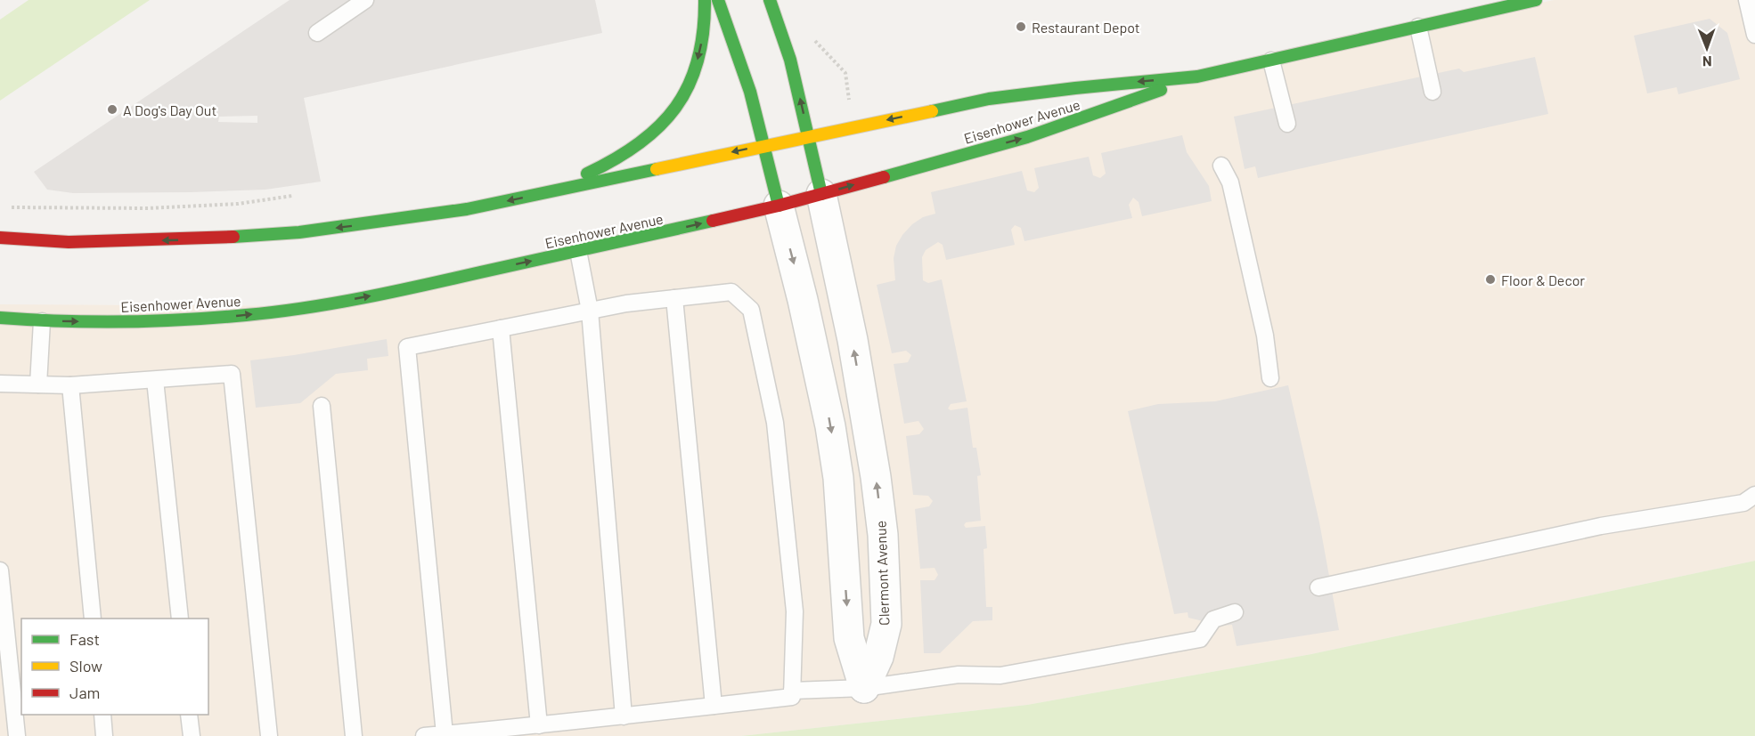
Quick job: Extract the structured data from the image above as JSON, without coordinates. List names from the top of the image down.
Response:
{
  "streets": {
    "main road": ["Eisenhower Avenue"],
    "street": ["Clermont Avenue"]
  },
  "crossings": [
    ["Eisenhower Avenue", "Clermont Avenue"]
  ],
  "places": ["Restaurant Depot", "A Dog's Day Out", "Floor & Decor"],
  "legend": ["Fast", "Slow", "Jam"],
  "north": "bottom"
}
